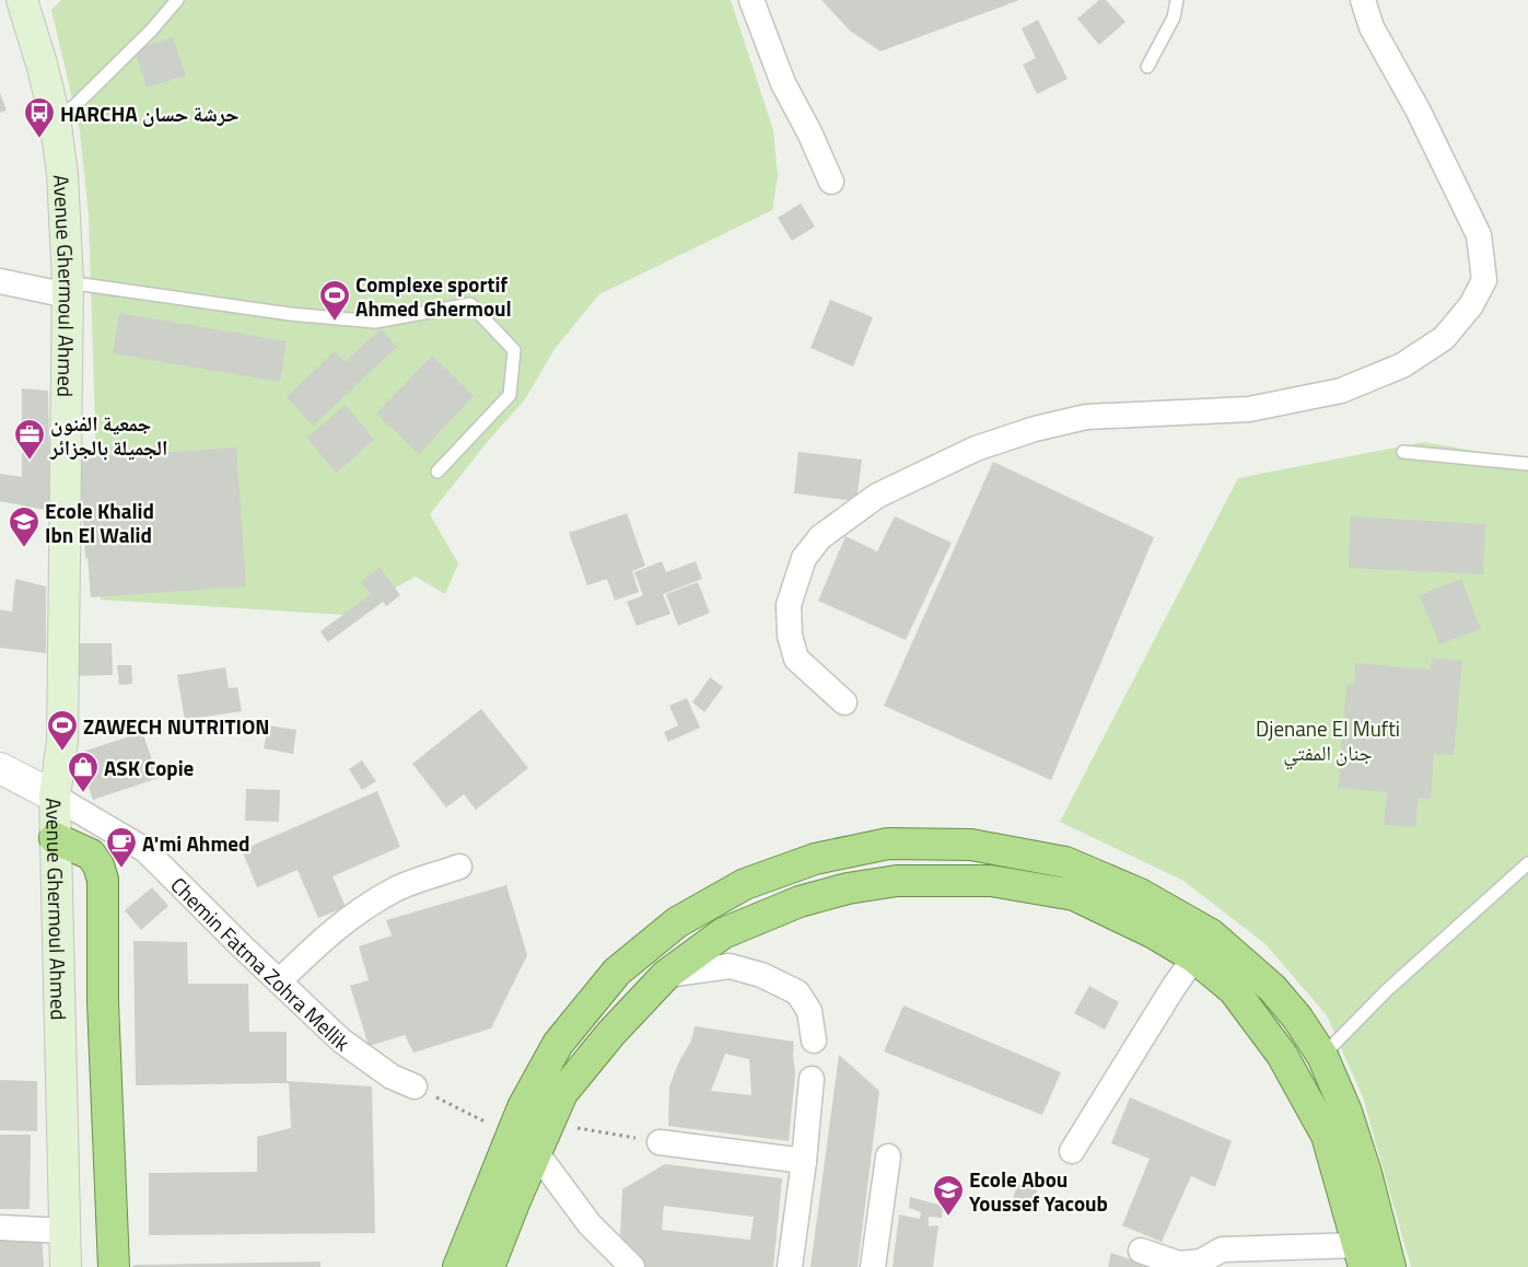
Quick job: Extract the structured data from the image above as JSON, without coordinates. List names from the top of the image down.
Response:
{
  "streets": {
    "main road": ["Avenue Ghermoul Ahmed"],
    "street": ["Chemin Fatma Zohra Mellik"]
  },
  "crossings": [
    ["Avenue Ghermoul Ahmed", "Chemin Fatma Zohra Mellik"]
  ],
  "parks": ["Djenane El Mufti جنان المفتي"],
  "places": {
    "bus stop": ["HARCHA حرشة حسان"],
    "sports": ["Complexe sportif Ahmed Ghermoul", "ZAWECH NUTRITION"],
    "office": ["جمعية الفنون الجميلة بالجزائر"],
    "school or university": ["Ecole Khalid Ibn El Walid", "Ecole Abou Youssef Yacoub"],
    "shop": ["ASK Copie"],
    "cafe": ["A'mi Ahmed"]
  }
}
